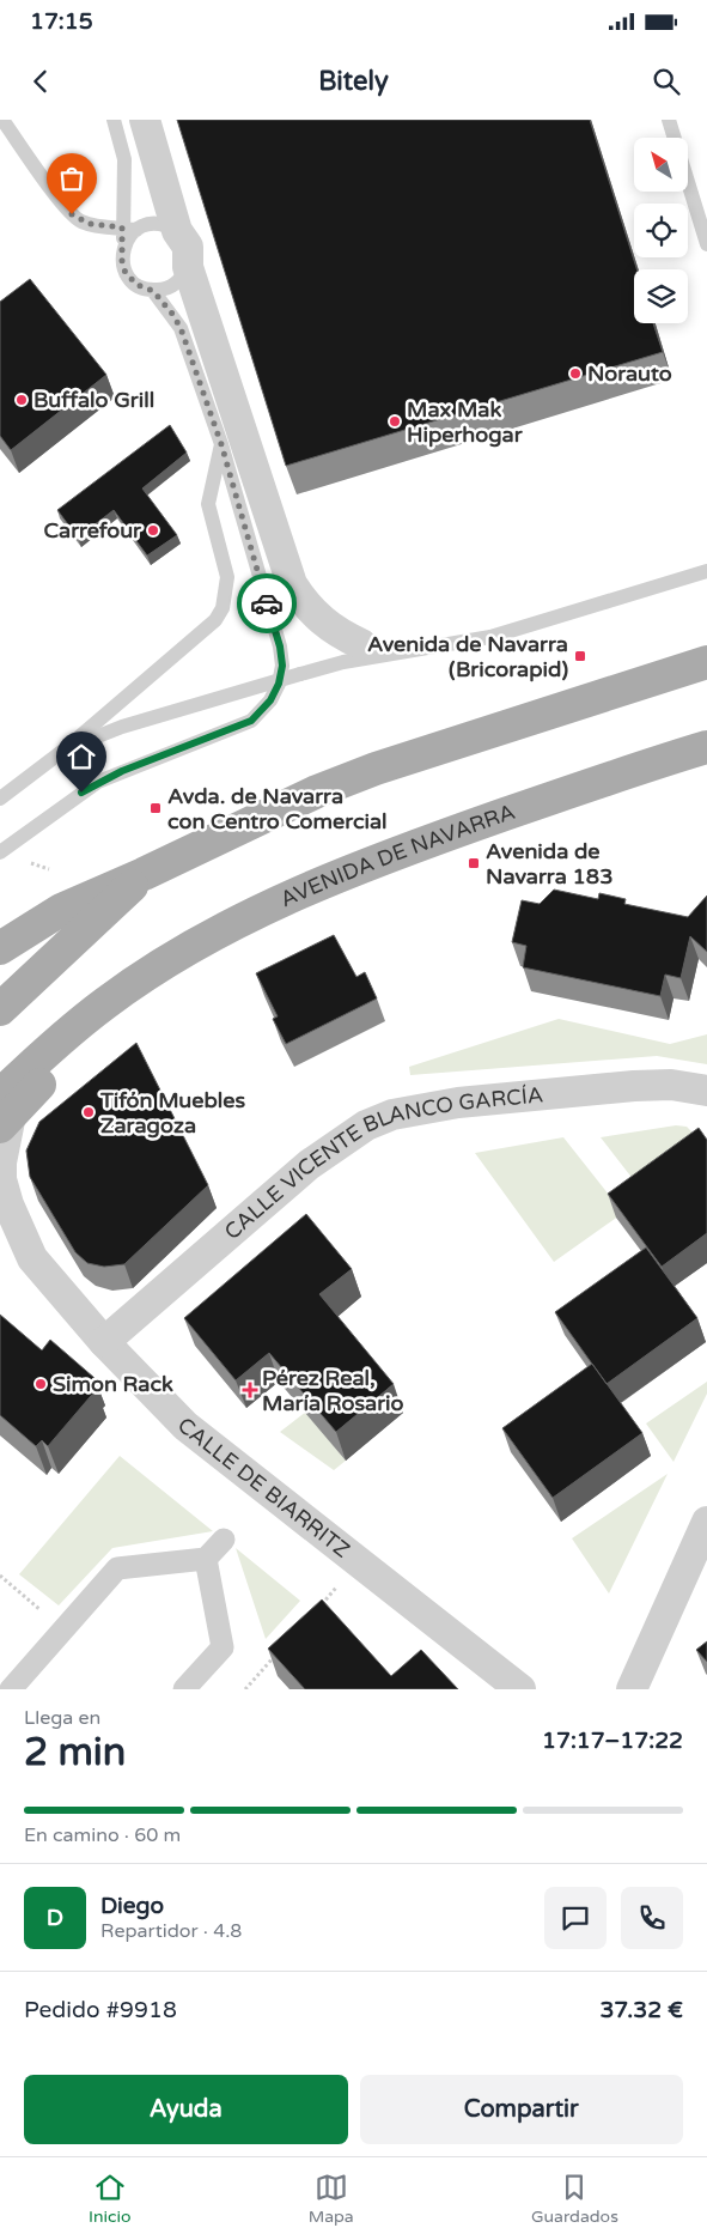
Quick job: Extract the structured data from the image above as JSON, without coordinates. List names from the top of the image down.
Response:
{
  "streets": {
    "main road": ["AVENIDA DE NAVARRA"],
    "street": ["CALLE VICENTE BLANCO GARCÍA", "CALLE DE BIARRITZ"]
  },
  "crossings": [
    ["AVENIDA DE NAVARRA", "CALLE DE BIARRITZ"],
    ["CALLE VICENTE BLANCO GARCÍA", "CALLE DE BIARRITZ"]
  ],
  "places": {
    "other": [
      "Norauto",
      "Buffalo Grill",
      "Max Mak Hiperhogar",
      "Carrefour",
      "Tifón Muebles Zaragoza",
      "Simon Rack"
    ],
    "transit": ["Avenida de Navarra (Bricorapid)", "Avda. de Navarra con Centro Comercial", "Avenida de Navarra 183"],
    "health": ["Pérez Real, María Rosario"]
  },
  "north": "top left",
  "page": {
    "status": "17:15",
    "header": "Bitely",
    "heading": ["2 min", "Llega en", "17:17–17:22"],
    "panel": [
      "Diego",
      "Repartidor · 4.8",
      "Pedido #9918",
      "37.32 €"
    ],
    "bar": "En camino · 60 m",
    "round": "D",
    "buttons": ["Ayuda", "Compartir"],
    "tabs": ["Inicio", "Mapa", "Guardados"]
  }
}
